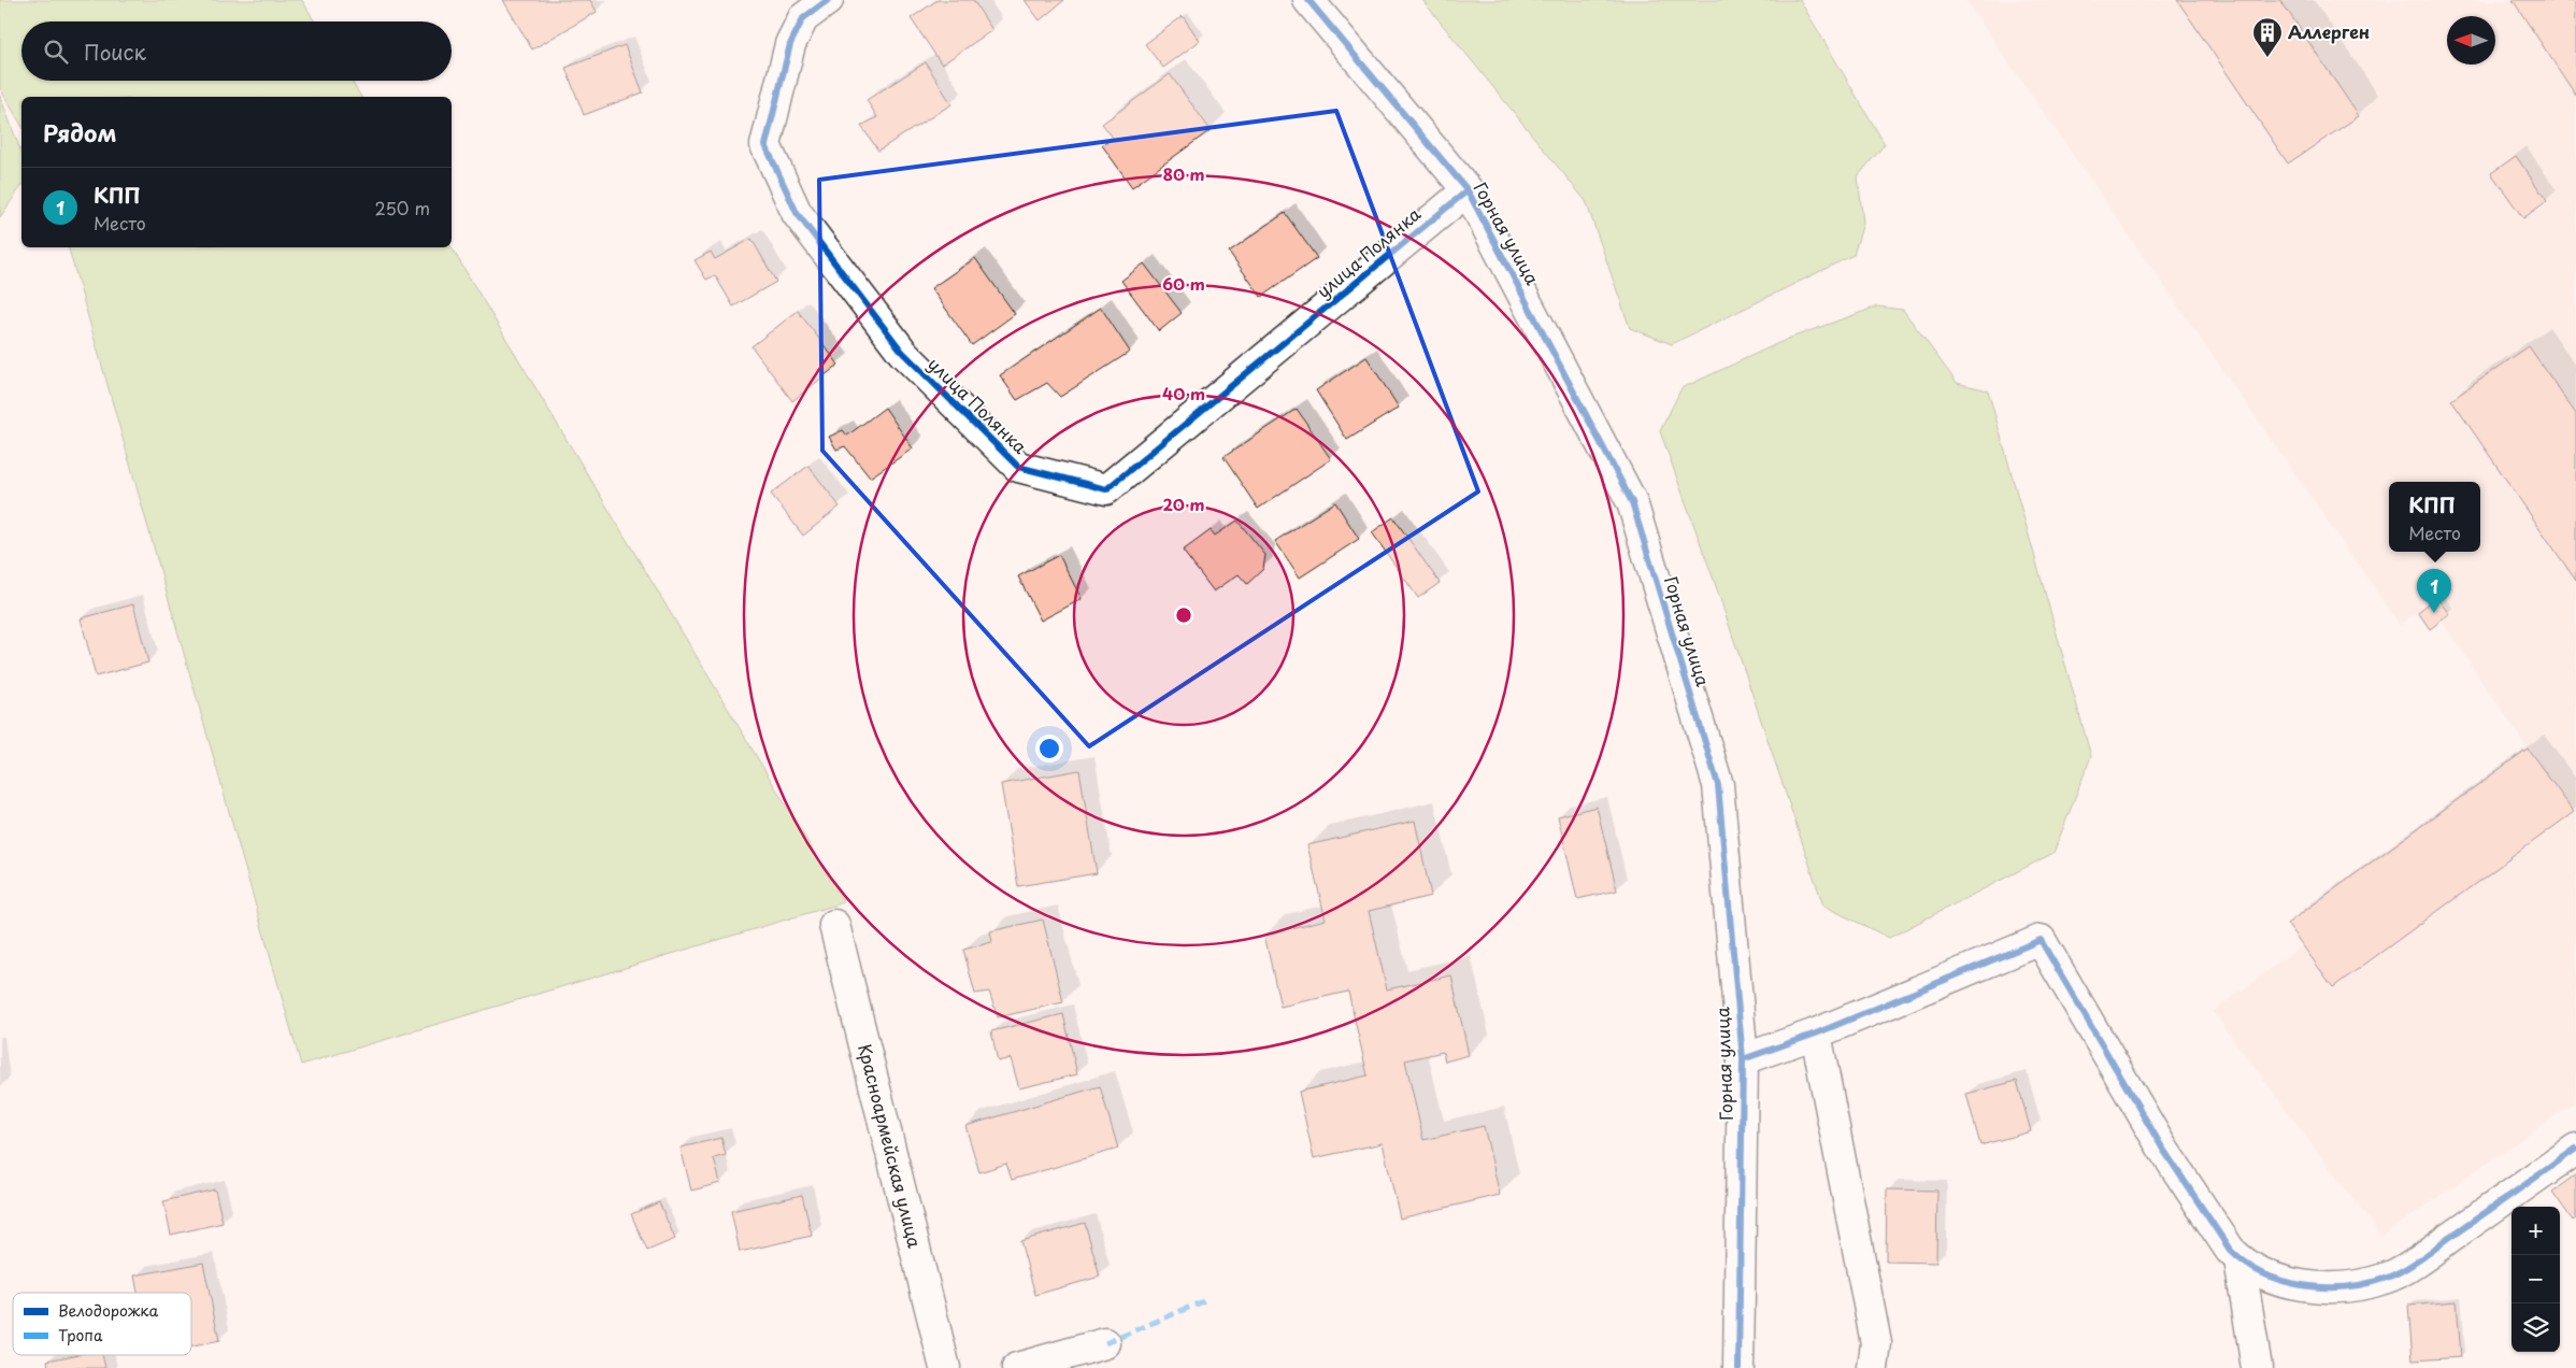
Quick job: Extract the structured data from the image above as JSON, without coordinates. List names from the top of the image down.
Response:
{
  "streets": {
    "street": ["Горная улица", "улица Полянка", "Красноармейская улица"]
  },
  "crossings": [
    ["Горная улица", "улица Полянка"]
  ],
  "places": {
    "building": ["Аллерген"]
  },
  "legend": ["Велодорожка", "Тропа"],
  "north": "left",
  "page": {
    "search": "Поиск",
    "heading": "Рядом",
    "list": [
      {
        "mark": "1",
        "name": "КПП",
        "note": "Место",
        "value": "250 m"
      }
    ],
    "popup": ["КПП", "Место"],
    "pins": "1",
    "map_buttons": ["+", "−"]
  },
  "rings": [
    "80 m",
    "60 m",
    "40 m",
    "20 m"
  ]
}
